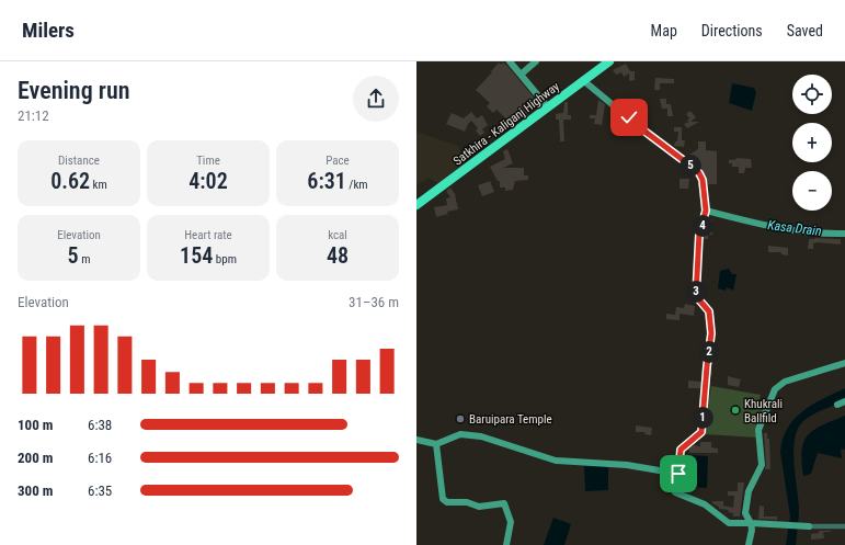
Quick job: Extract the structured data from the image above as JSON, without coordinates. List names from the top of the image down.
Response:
{
  "streets": {
    "highway": ["Satkhira - Kaliganj Highway"]
  },
  "water": ["Kasa Drain"],
  "places": ["Khukrali Ballfild", "Baruipara Temple"],
  "page": {
    "header": "Milers",
    "nav": ["Map", "Directions", "Saved"],
    "heading": ["Evening run", "21:12"],
    "map_buttons": ["+", "−"],
    "stats": [
      ["Distance", "0.62 km"],
      ["Time", "4:02"],
      ["Pace", "6:31 /km"],
      ["Elevation", "5 m"],
      ["Heart rate", "154 bpm"],
      ["kcal", "48"]
    ],
    "pins": [
      "5",
      "4",
      "3",
      "2",
      "1"
    ],
    "chart": ["Elevation", "31–36 m"],
    "list": [
      {
        "name": "100 m",
        "note": "6:38"
      },
      {
        "name": "200 m",
        "note": "6:16"
      },
      {
        "name": "300 m",
        "note": "6:35"
      }
    ]
  }
}
